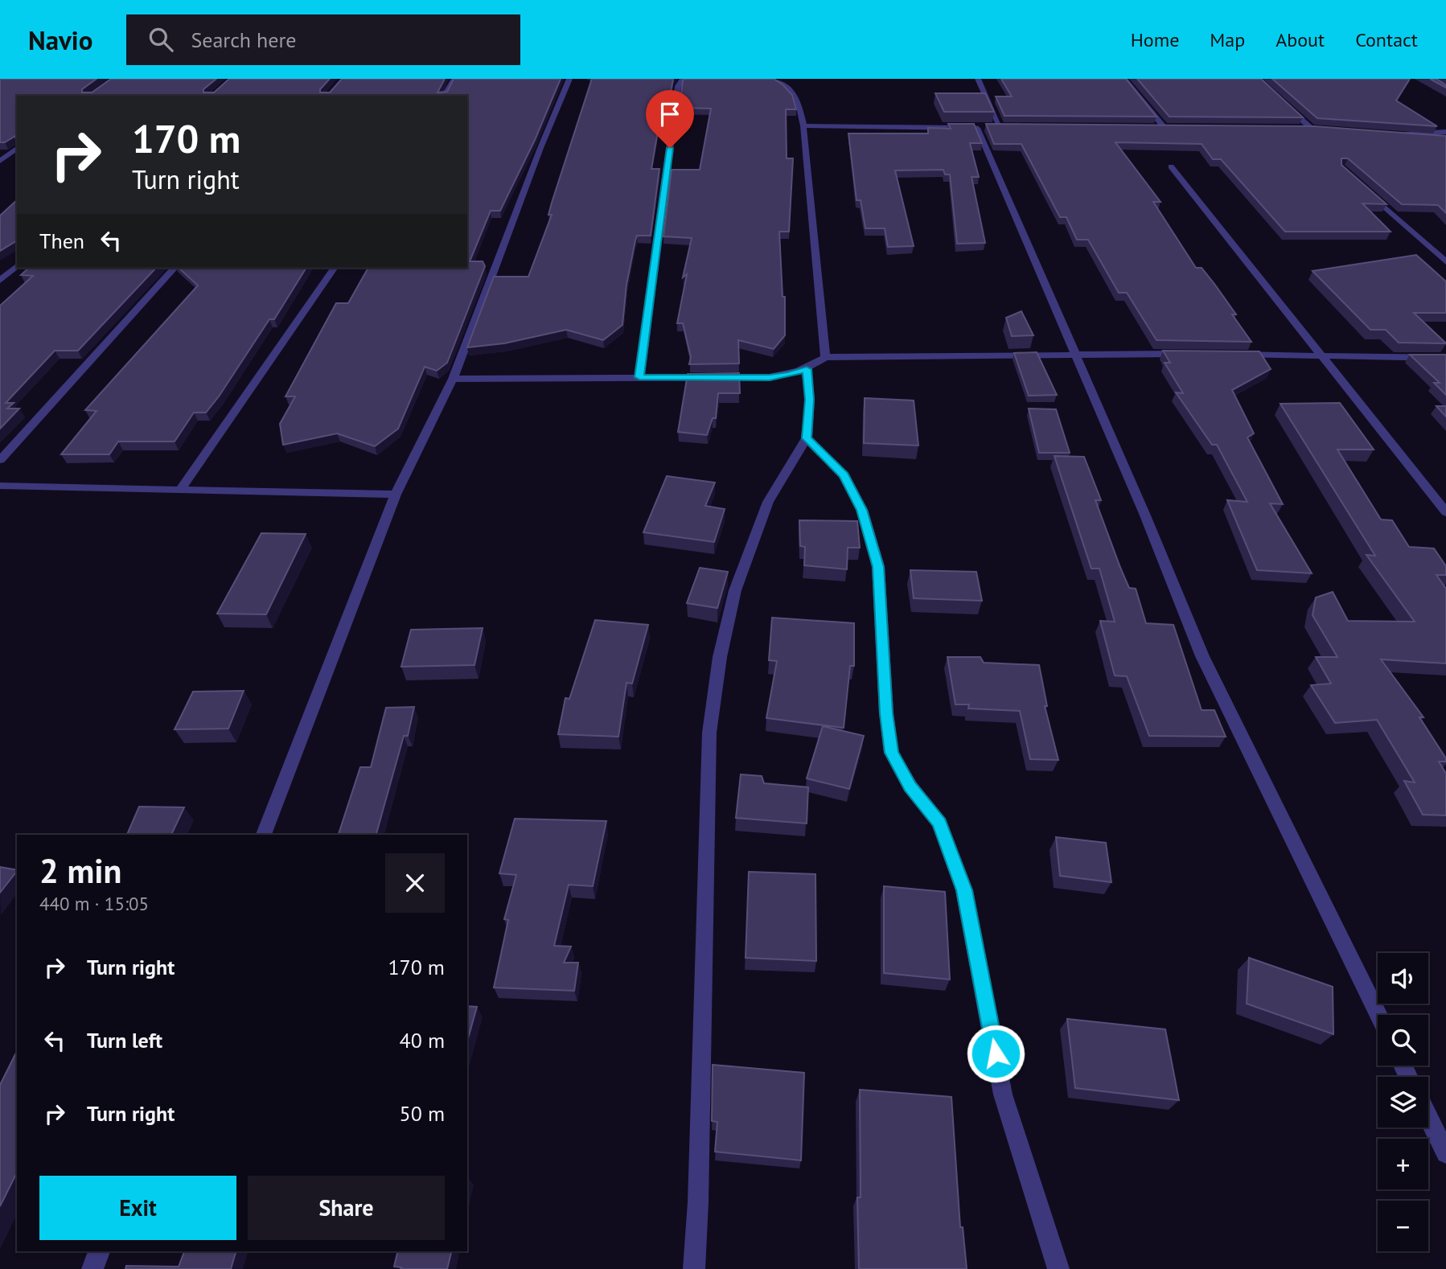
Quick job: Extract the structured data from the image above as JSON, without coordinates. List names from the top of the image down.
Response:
{
  "page": {
    "header": "Navio",
    "search": "Search here",
    "nav": [
      "Home",
      "Map",
      "About",
      "Contact"
    ],
    "turn": ["170 m", "Turn right"],
    "then": "Then",
    "heading": ["2 min", "440 m · 15:05"],
    "list": [
      {
        "name": "Turn right",
        "value": "170 m"
      },
      {
        "name": "Turn left",
        "value": "40 m"
      },
      {
        "name": "Turn right",
        "value": "50 m"
      }
    ],
    "map_buttons": ["+", "−"],
    "buttons": ["Exit", "Share"]
  }
}
